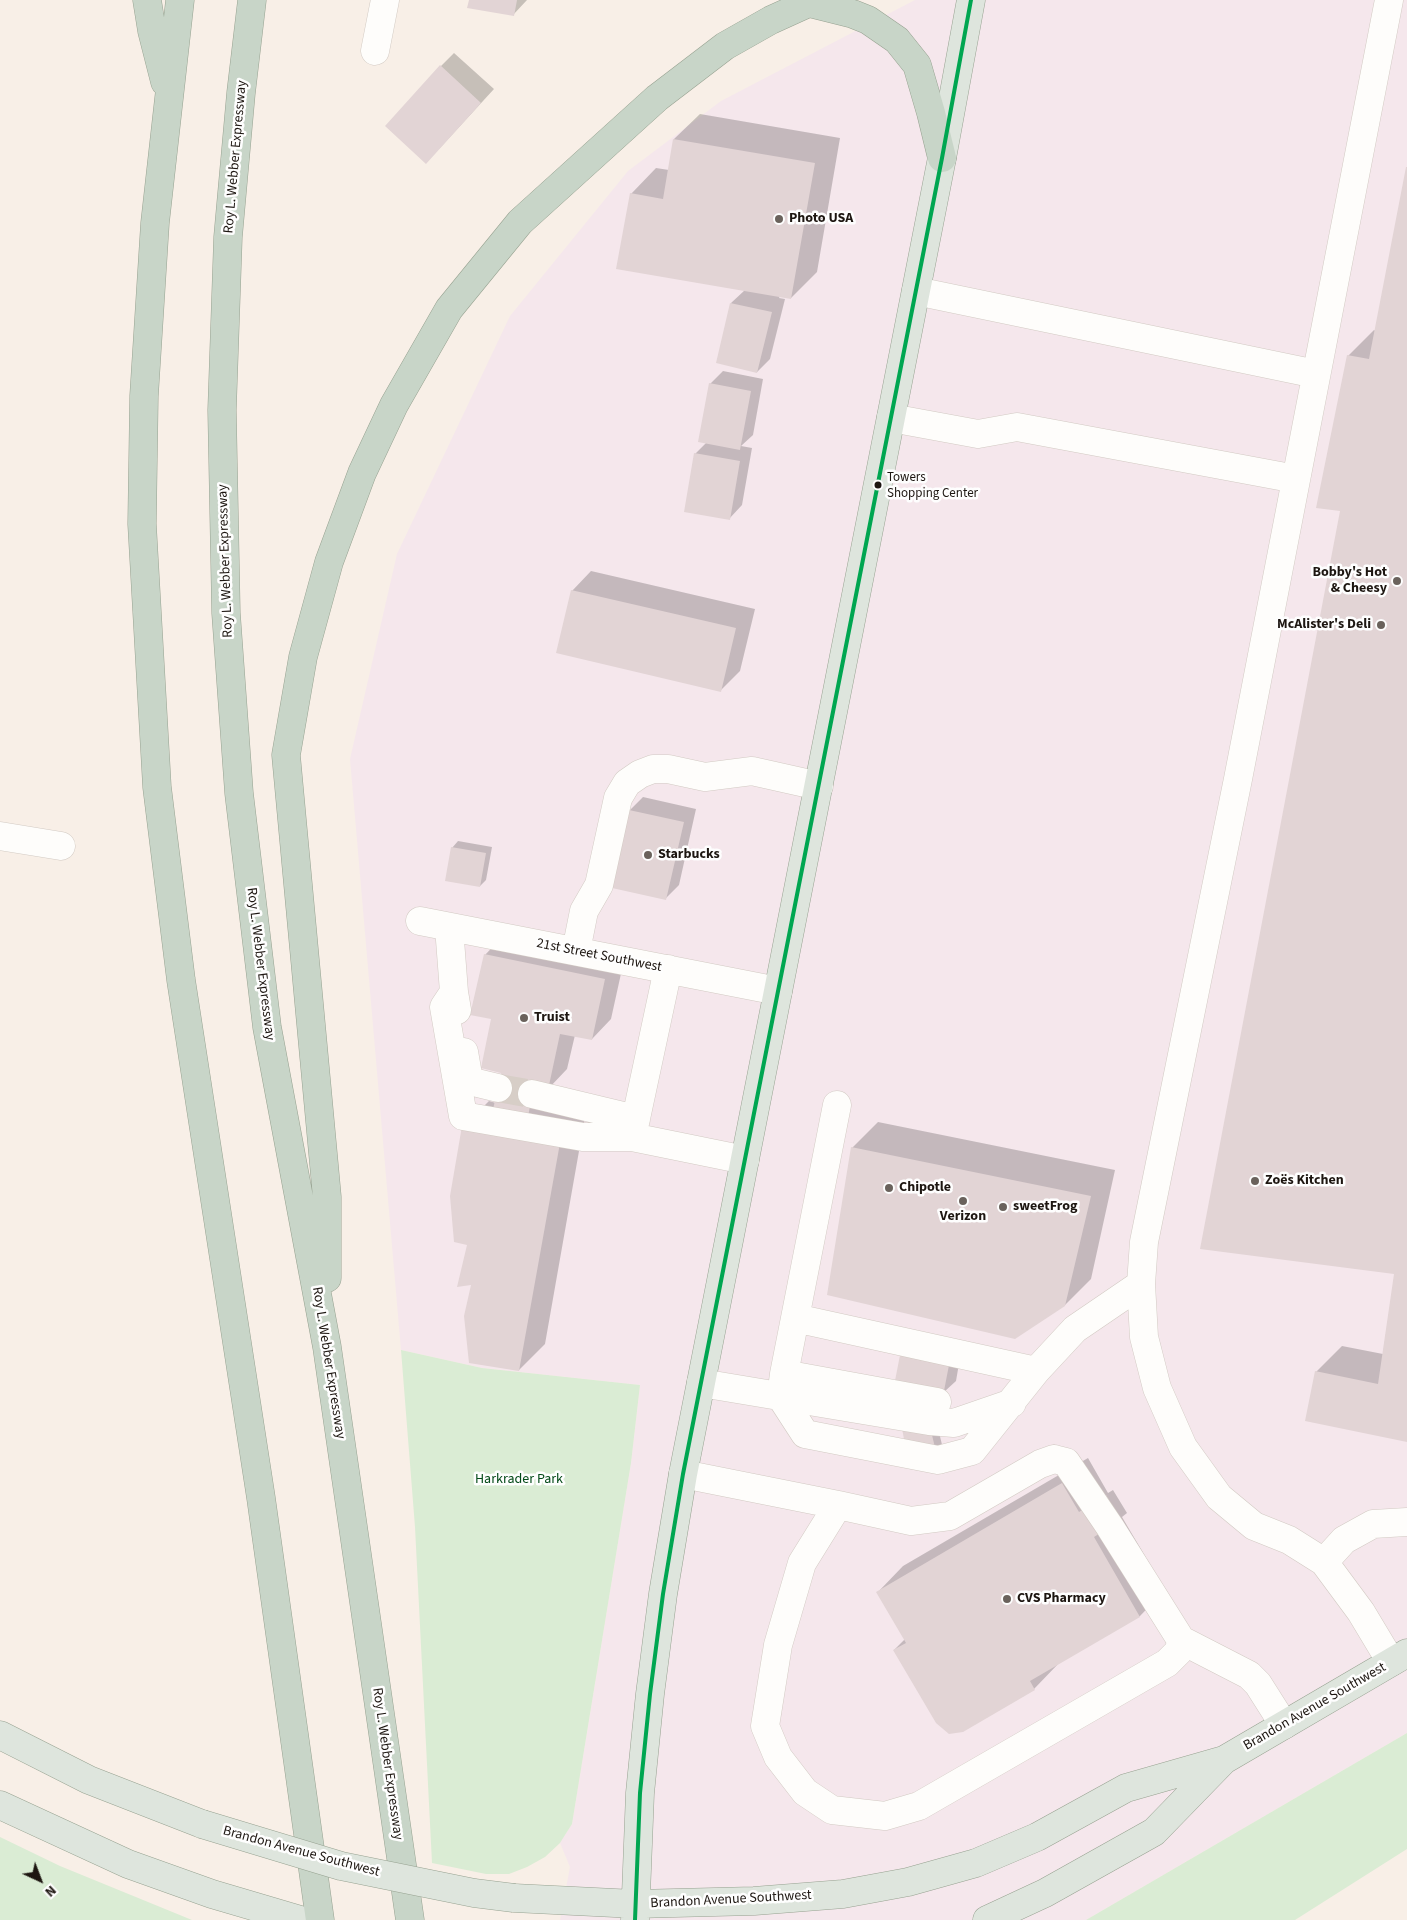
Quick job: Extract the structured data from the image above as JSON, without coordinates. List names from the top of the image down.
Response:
{
  "streets": {
    "highway": ["Roy L. Webber Expressway"],
    "main road": ["Brandon Avenue Southwest"],
    "street": ["21st Street Southwest"]
  },
  "parks": ["Harkrader Park"],
  "places": [
    "Photo USA",
    "Towers Shopping Center",
    "Bobby's Hot & Cheesy",
    "McAlister's Deli",
    "Starbucks",
    "Truist",
    "Zoës Kitchen",
    "Chipotle",
    "Verizon",
    "sweetFrog",
    "CVS Pharmacy"
  ],
  "north": "bottom right"
}
